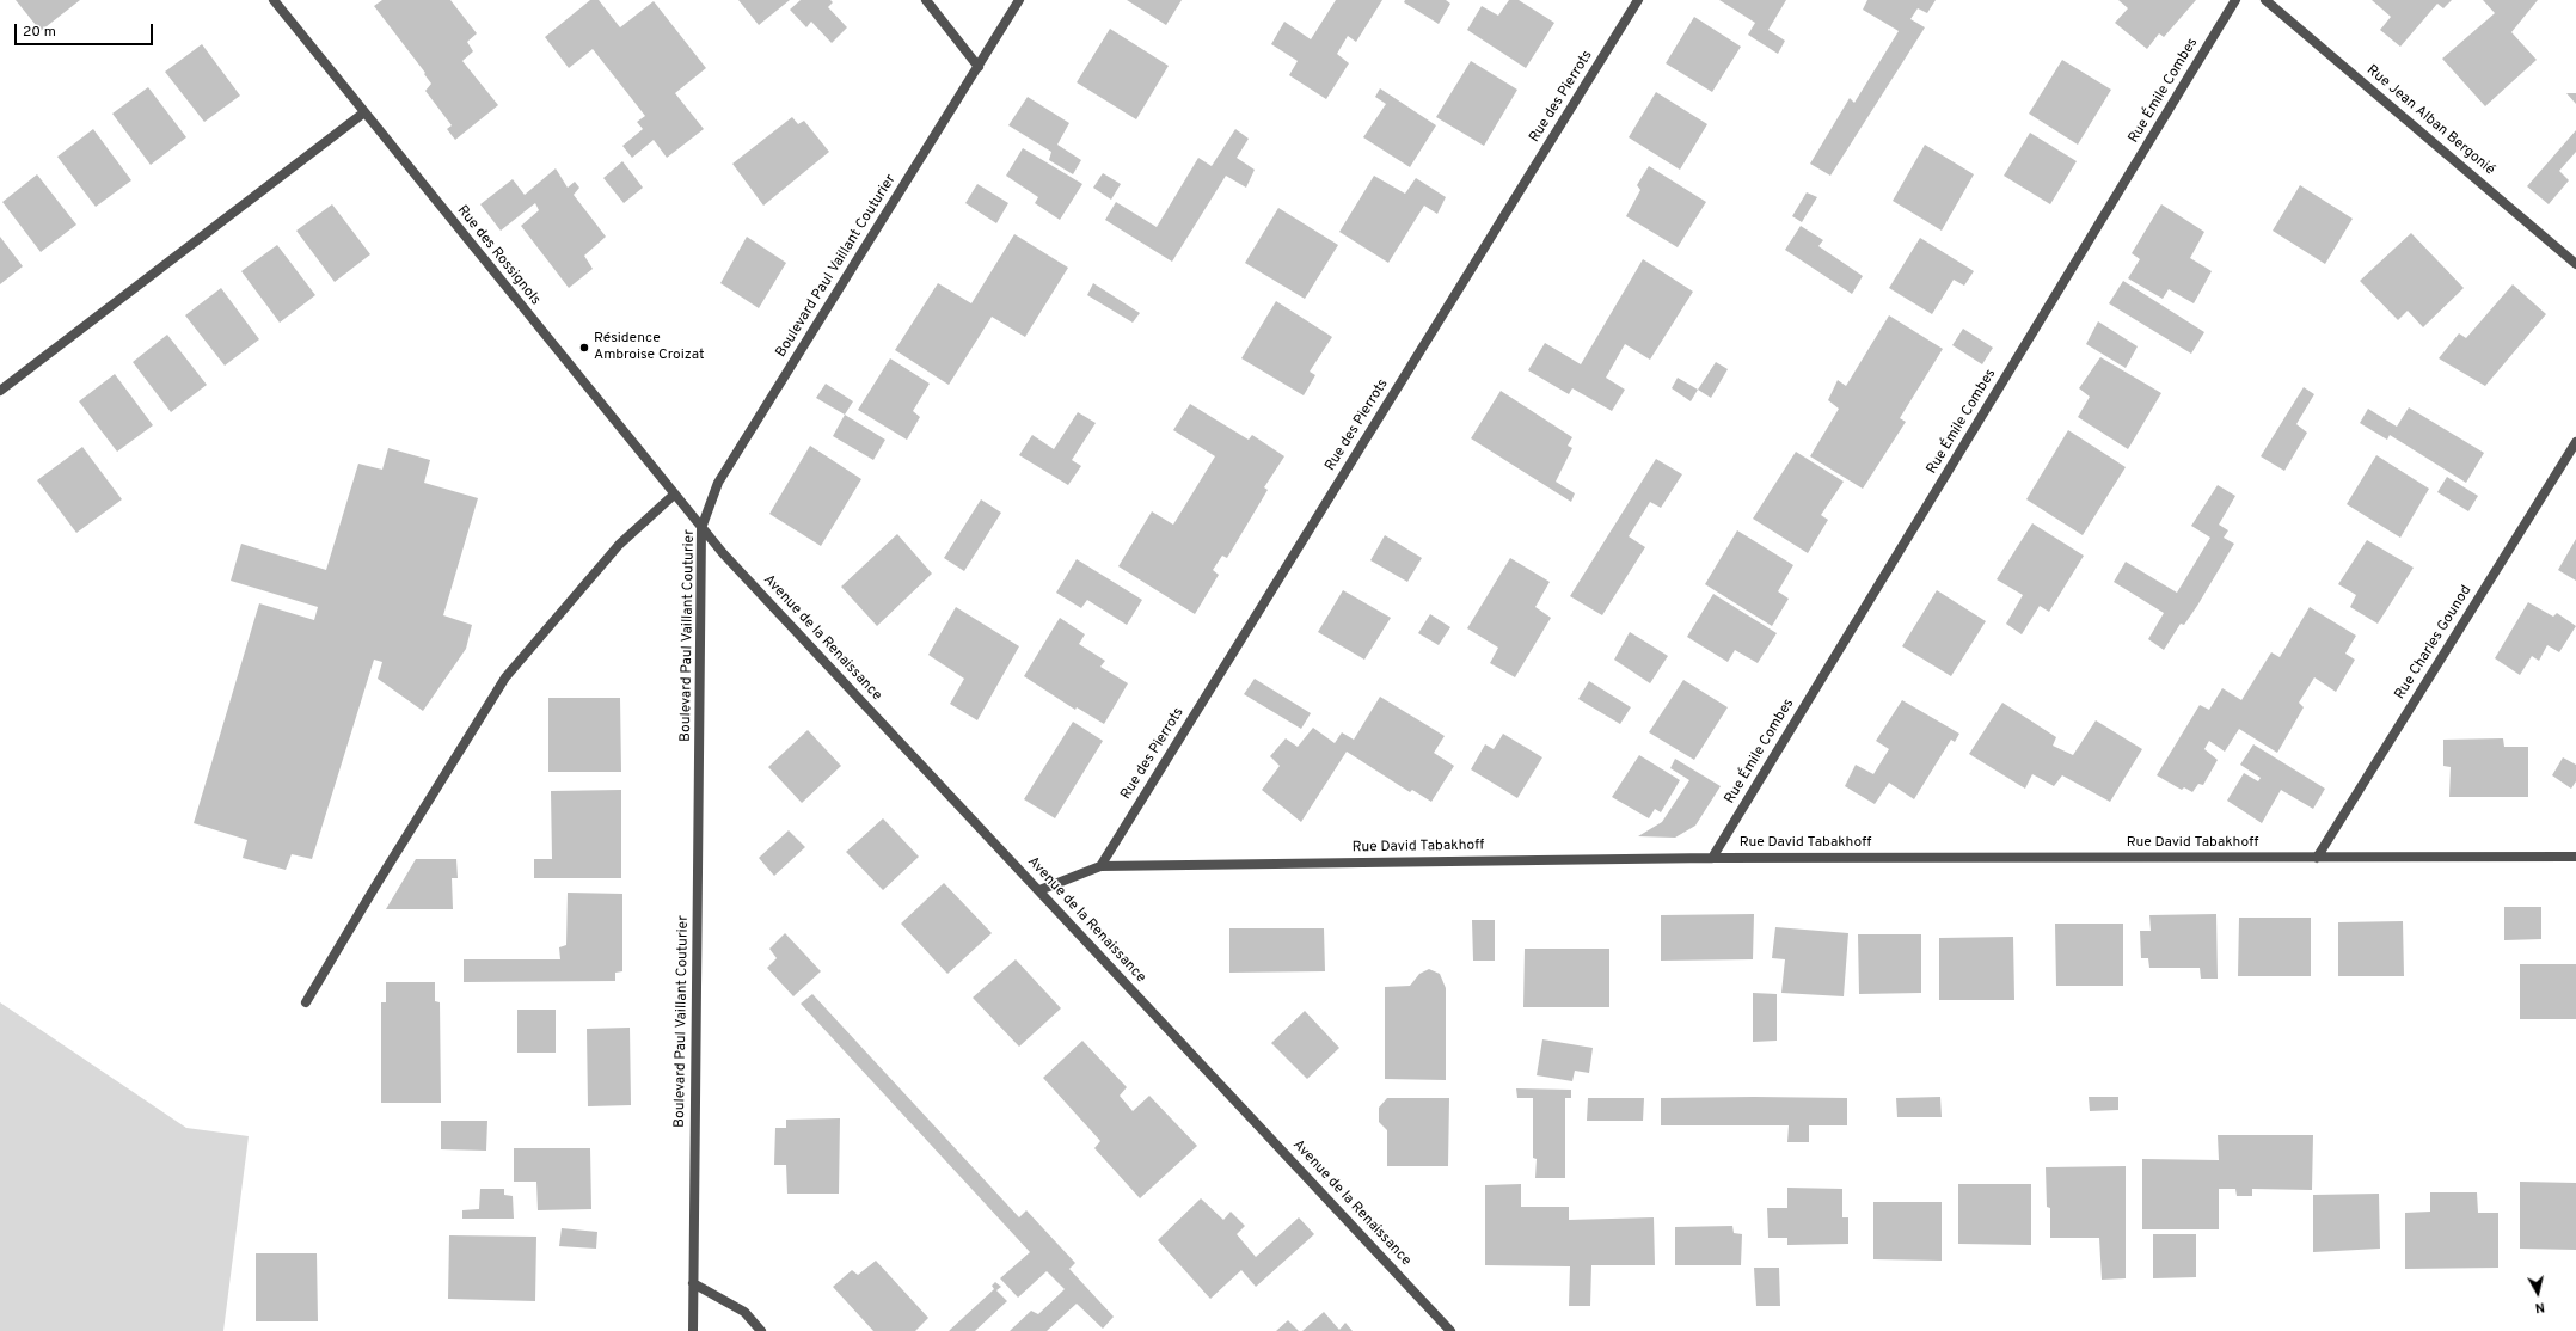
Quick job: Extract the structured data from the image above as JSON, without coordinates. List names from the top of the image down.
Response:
{
  "streets": {
    "street": [
      "Rue Émile Combes",
      "Rue des Pierrots",
      "Rue Jean Alban Bergonié",
      "Rue des Rossignols",
      "Boulevard Paul Vaillant Couturier",
      "Avenue de la Renaissance",
      "Rue Charles Gounod",
      "Rue David Tabakhoff"
    ]
  },
  "crossings": [
    ["Rue Émile Combes", "Rue David Tabakhoff"],
    ["Rue des Pierrots", "Rue David Tabakhoff"],
    ["Rue des Rossignols", "Boulevard Paul Vaillant Couturier"],
    ["Rue des Rossignols", "Avenue de la Renaissance"],
    ["Boulevard Paul Vaillant Couturier", "Avenue de la Renaissance"],
    ["Avenue de la Renaissance", "Rue David Tabakhoff"],
    ["Rue Charles Gounod", "Rue David Tabakhoff"]
  ],
  "places": ["Résidence Ambroise Croizat"],
  "scale_bar": "20 m",
  "north": "bottom"
}
